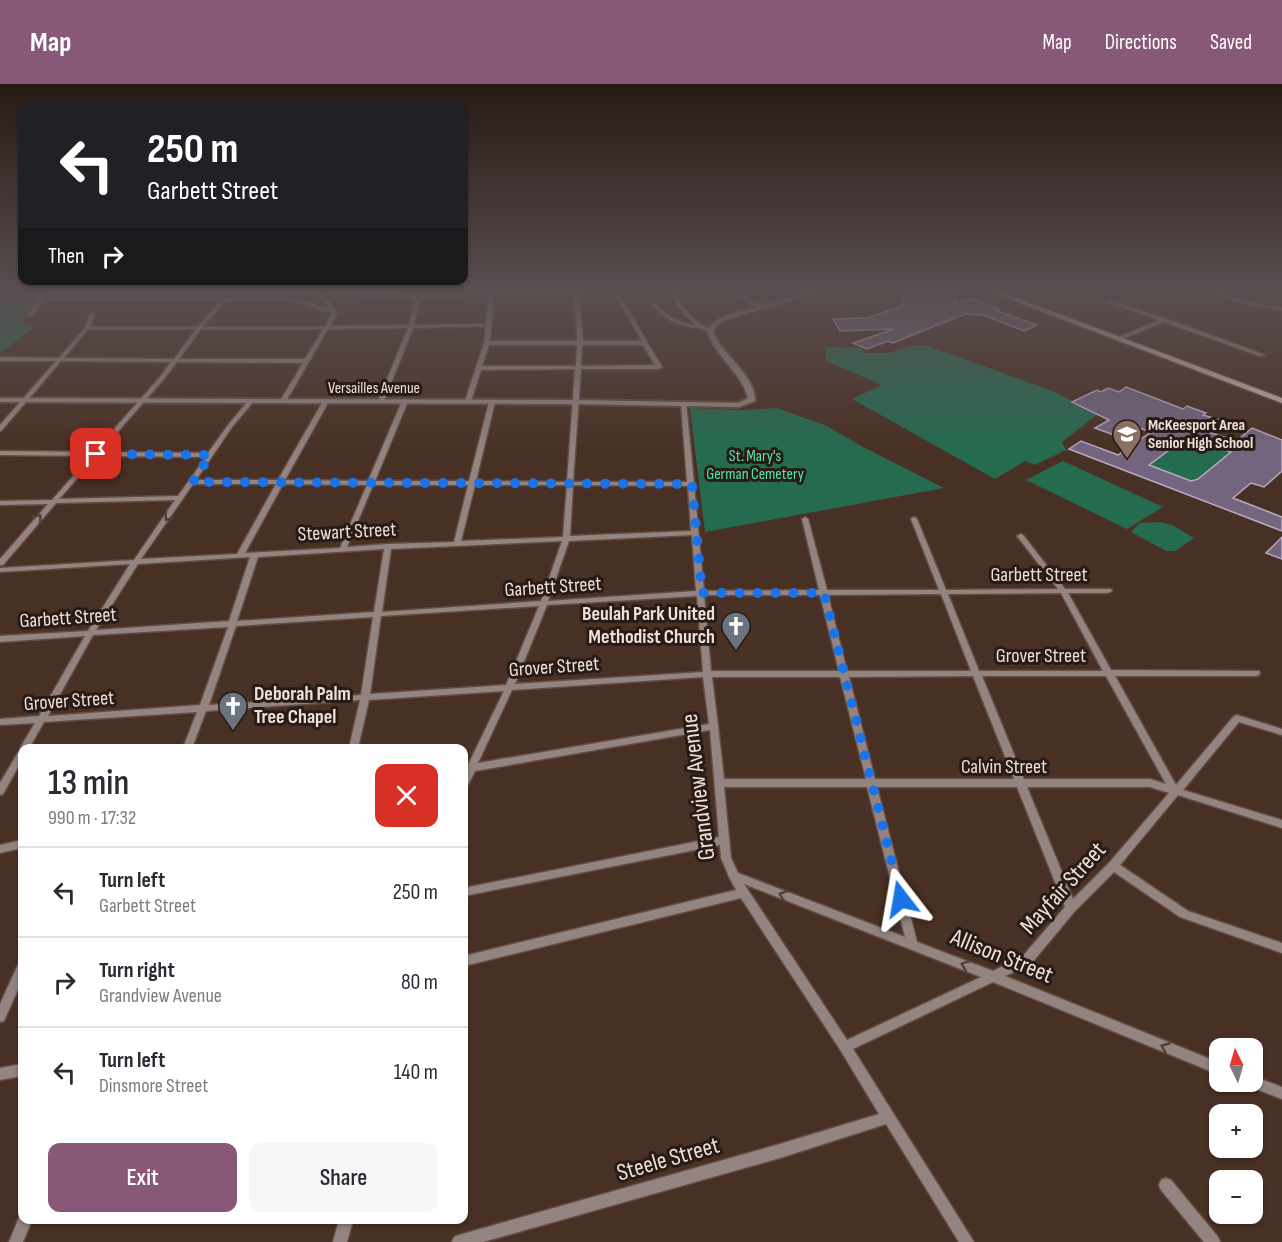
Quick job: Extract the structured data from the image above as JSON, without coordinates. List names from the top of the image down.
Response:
{
  "streets": {
    "street": [
      "Versailles Avenue",
      "Stewart Street",
      "Garbett Street",
      "Grover Street",
      "Calvin Street",
      "Grandview Avenue",
      "Mayfair Street",
      "Allison Street",
      "Steele Street"
    ]
  },
  "crossings": [
    ["Versailles Avenue", "Grandview Avenue"],
    ["Stewart Street", "Grandview Avenue"],
    ["Garbett Street", "Grandview Avenue"],
    ["Grover Street", "Grandview Avenue"],
    ["Calvin Street", "Grandview Avenue"],
    ["Calvin Street", "Mayfair Street"],
    ["Grandview Avenue", "Mayfair Street"],
    ["Grandview Avenue", "Allison Street"],
    ["Grandview Avenue", "Steele Street"],
    ["Mayfair Street", "Allison Street"]
  ],
  "one_way": ["Allison Street"],
  "parks": ["St. Mary's German Cemetery"],
  "places": {
    "school or university": ["McKeesport Area Senior High School"],
    "church": ["Beulah Park United Methodist Church", "Deborah Palm Tree Chapel"]
  },
  "north": "top",
  "page": {
    "header": "Map",
    "nav": ["Map", "Directions", "Saved"],
    "turn": ["250 m", "Garbett Street"],
    "then": "Then",
    "heading": ["13 min", "990 m · 17:32"],
    "list": [
      {
        "name": "Turn left",
        "note": "Garbett Street",
        "value": "250 m"
      },
      {
        "name": "Turn right",
        "note": "Grandview Avenue",
        "value": "80 m"
      },
      {
        "name": "Turn left",
        "note": "Dinsmore Street",
        "value": "140 m"
      }
    ],
    "map_buttons": ["+", "−"],
    "buttons": ["Exit", "Share"]
  }
}
